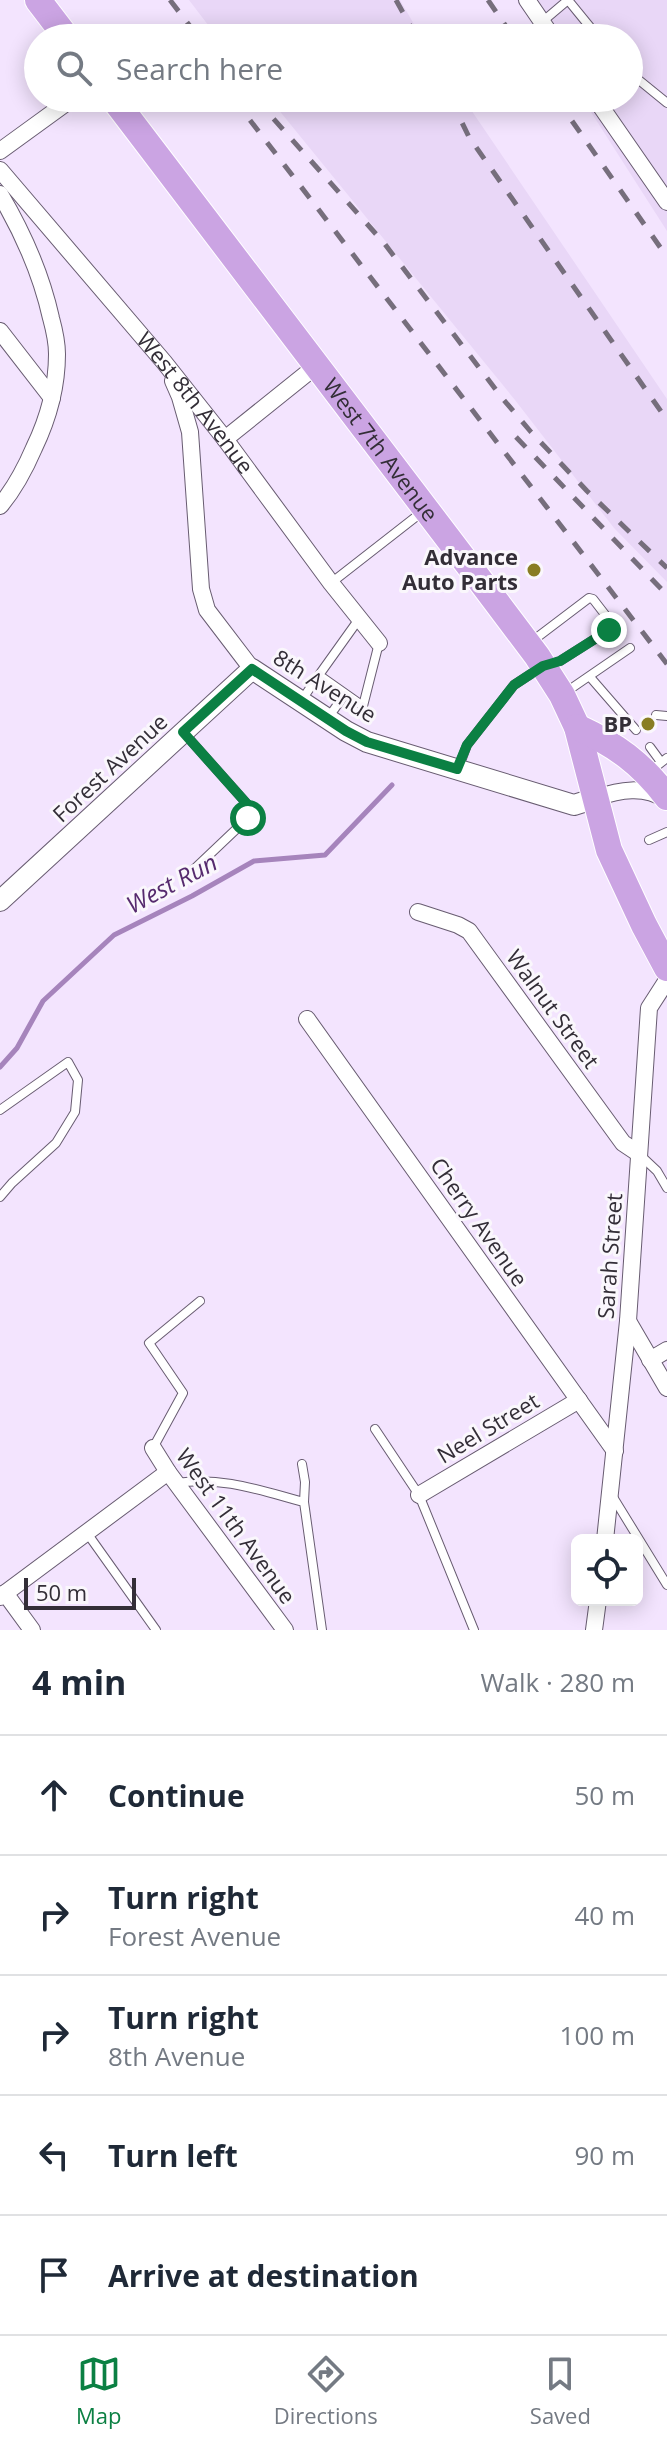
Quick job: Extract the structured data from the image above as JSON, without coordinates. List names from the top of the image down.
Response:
{
  "streets": {
    "main road": ["West 7th Avenue"],
    "street": [
      "West 8th Avenue",
      "8th Avenue",
      "Forest Avenue",
      "Walnut Street",
      "Cherry Avenue",
      "Sarah Street",
      "Neel Street",
      "West 11th Avenue"
    ]
  },
  "crossings": [
    ["West 8th Avenue", "8th Avenue"],
    ["West 7th Avenue", "8th Avenue"],
    ["8th Avenue", "Forest Avenue"],
    ["Walnut Street", "Sarah Street"],
    ["Cherry Avenue", "Sarah Street"],
    ["Cherry Avenue", "Neel Street"]
  ],
  "water": ["West Run"],
  "places": ["Advance Auto Parts", "BP"],
  "scale_bar": "50 m",
  "page": {
    "search": "Search here",
    "scale": "50 m",
    "heading": ["4 min", "Walk · 280 m"],
    "list": [
      ["Continue", "50 m"],
      ["Turn right", "Forest Avenue", "40 m"],
      ["Turn right", "8th Avenue", "100 m"],
      ["Turn left", "90 m"],
      "Arrive at destination"
    ],
    "nav": ["Map", "Directions", "Saved"]
  }
}
